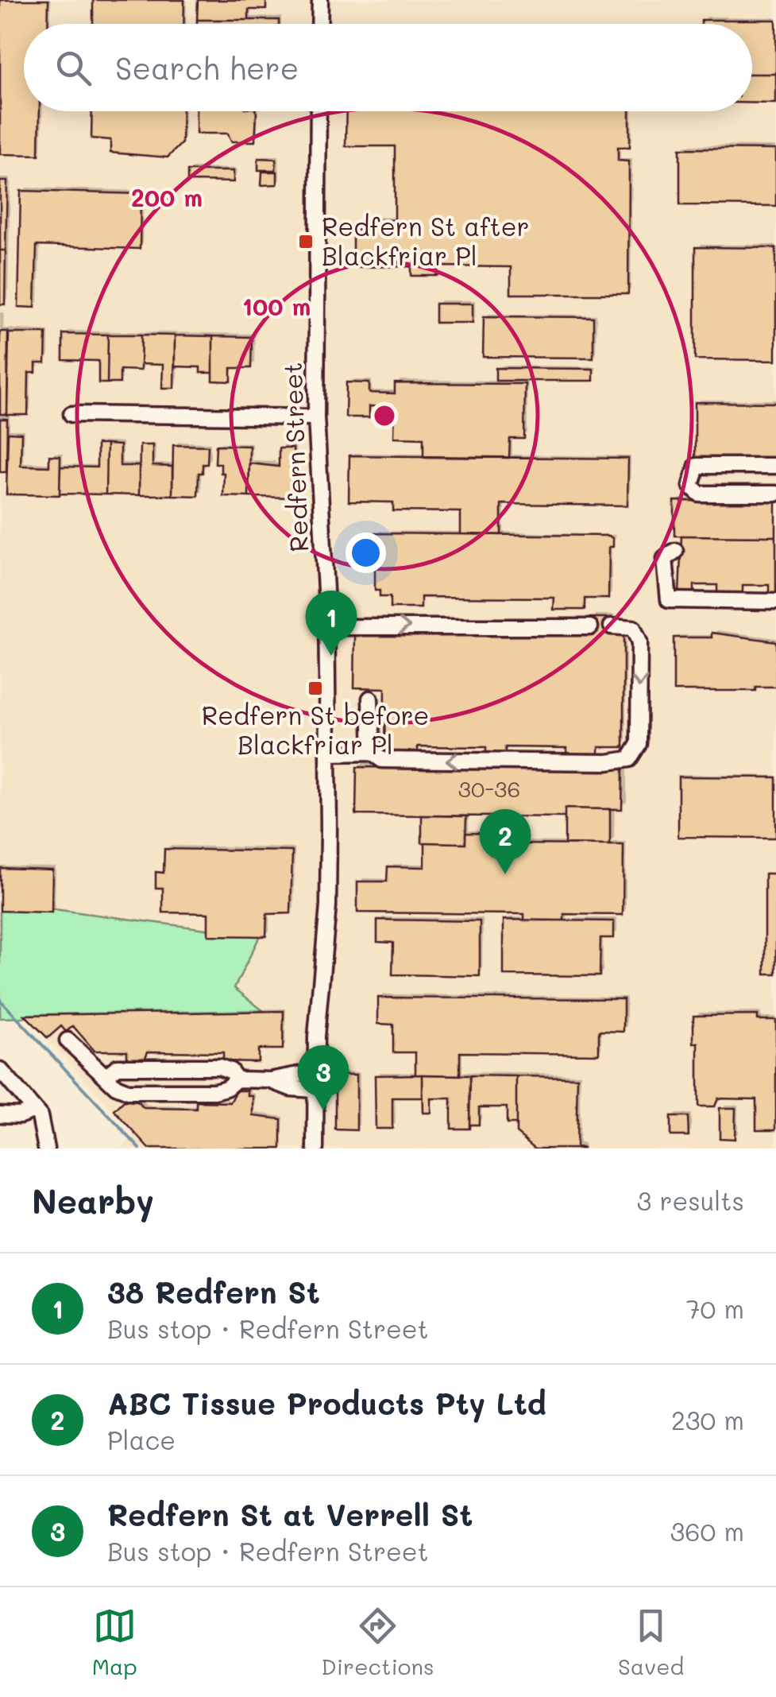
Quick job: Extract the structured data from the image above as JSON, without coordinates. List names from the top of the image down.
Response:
{
  "streets": {
    "street": ["Redfern Street"]
  },
  "places": {
    "transit": ["Redfern St after Blackfriar Pl", "Redfern St before Blackfriar Pl"]
  },
  "house_numbers": ["30-36"],
  "page": {
    "search": "Search here",
    "pins": ["1", "2", "3"],
    "heading": ["Nearby", "3 results"],
    "list": [
      {
        "mark": "1",
        "name": "38 Redfern St",
        "note": "Bus stop · Redfern Street",
        "value": "70 m"
      },
      {
        "mark": "2",
        "name": "ABC Tissue Products Pty Ltd",
        "note": "Place",
        "value": "230 m"
      },
      {
        "mark": "3",
        "name": "Redfern St at Verrell St",
        "note": "Bus stop · Redfern Street",
        "value": "360 m"
      }
    ],
    "nav": ["Map", "Directions", "Saved"]
  },
  "rings": ["200 m", "100 m"]
}
